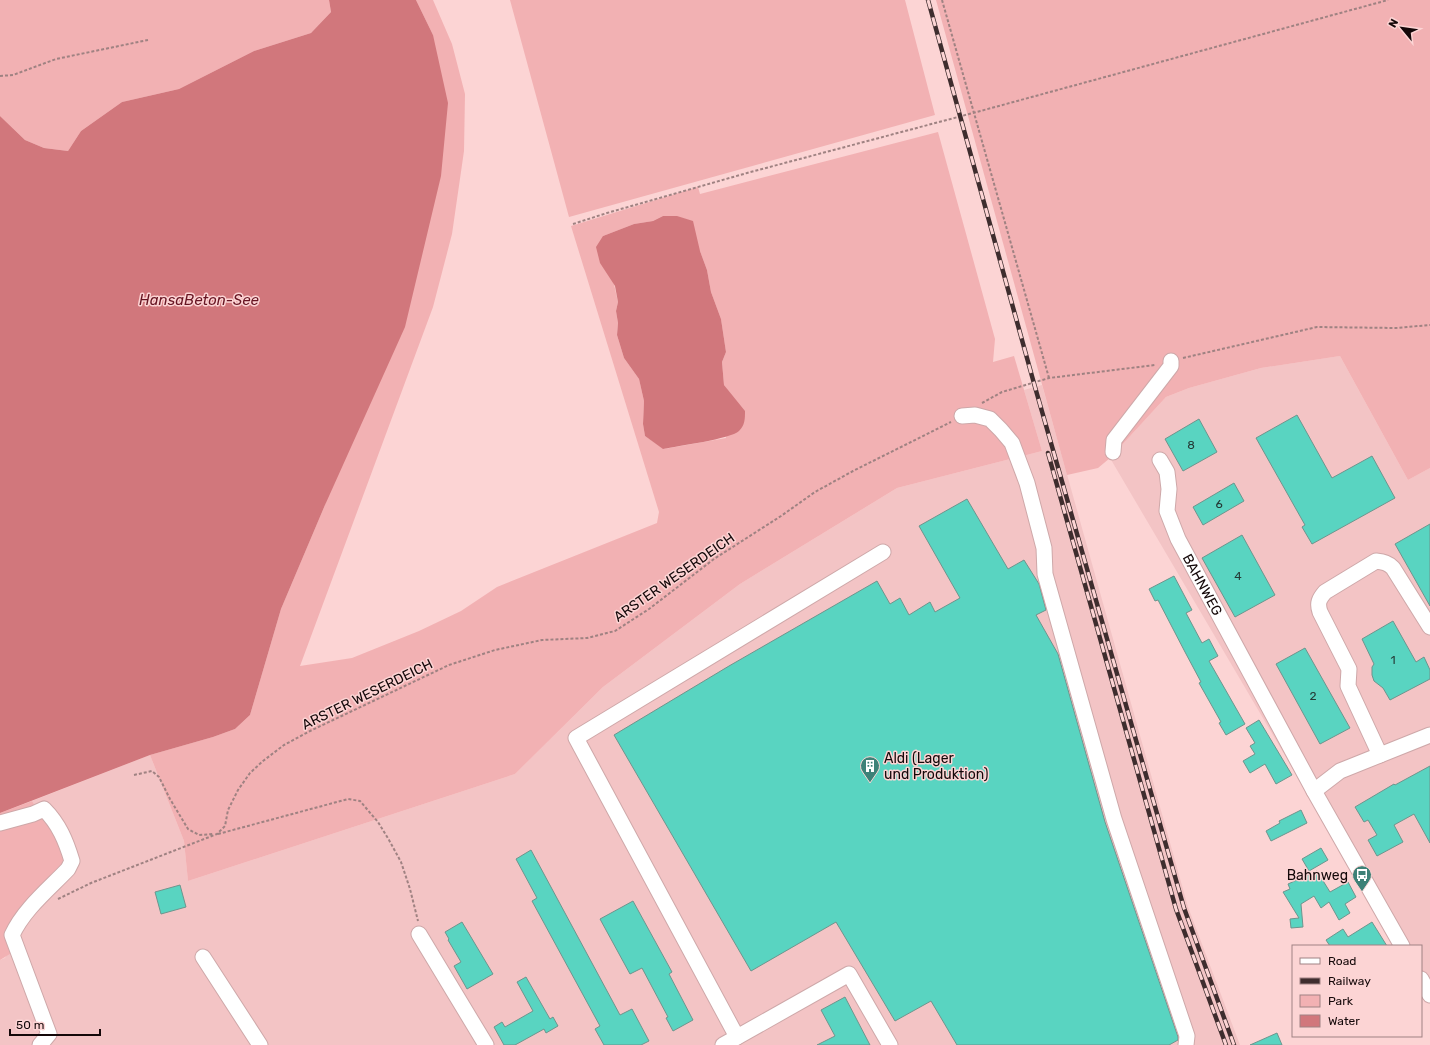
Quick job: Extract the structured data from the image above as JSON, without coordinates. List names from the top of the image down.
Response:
{
  "streets": {
    "street": ["BAHNWEG"],
    "path": ["ARSTER WESERDEICH"]
  },
  "water": ["HansaBeton-See"],
  "places": {
    "building": ["Aldi (Lager und Produktion)"],
    "bus stop": ["Bahnweg"]
  },
  "house_numbers": [
    "8",
    "6",
    "4",
    "1",
    "2"
  ],
  "legend": [
    "Road",
    "Railway",
    "Park",
    "Water"
  ],
  "scale_bar": "50 m",
  "north": "top left"
}
